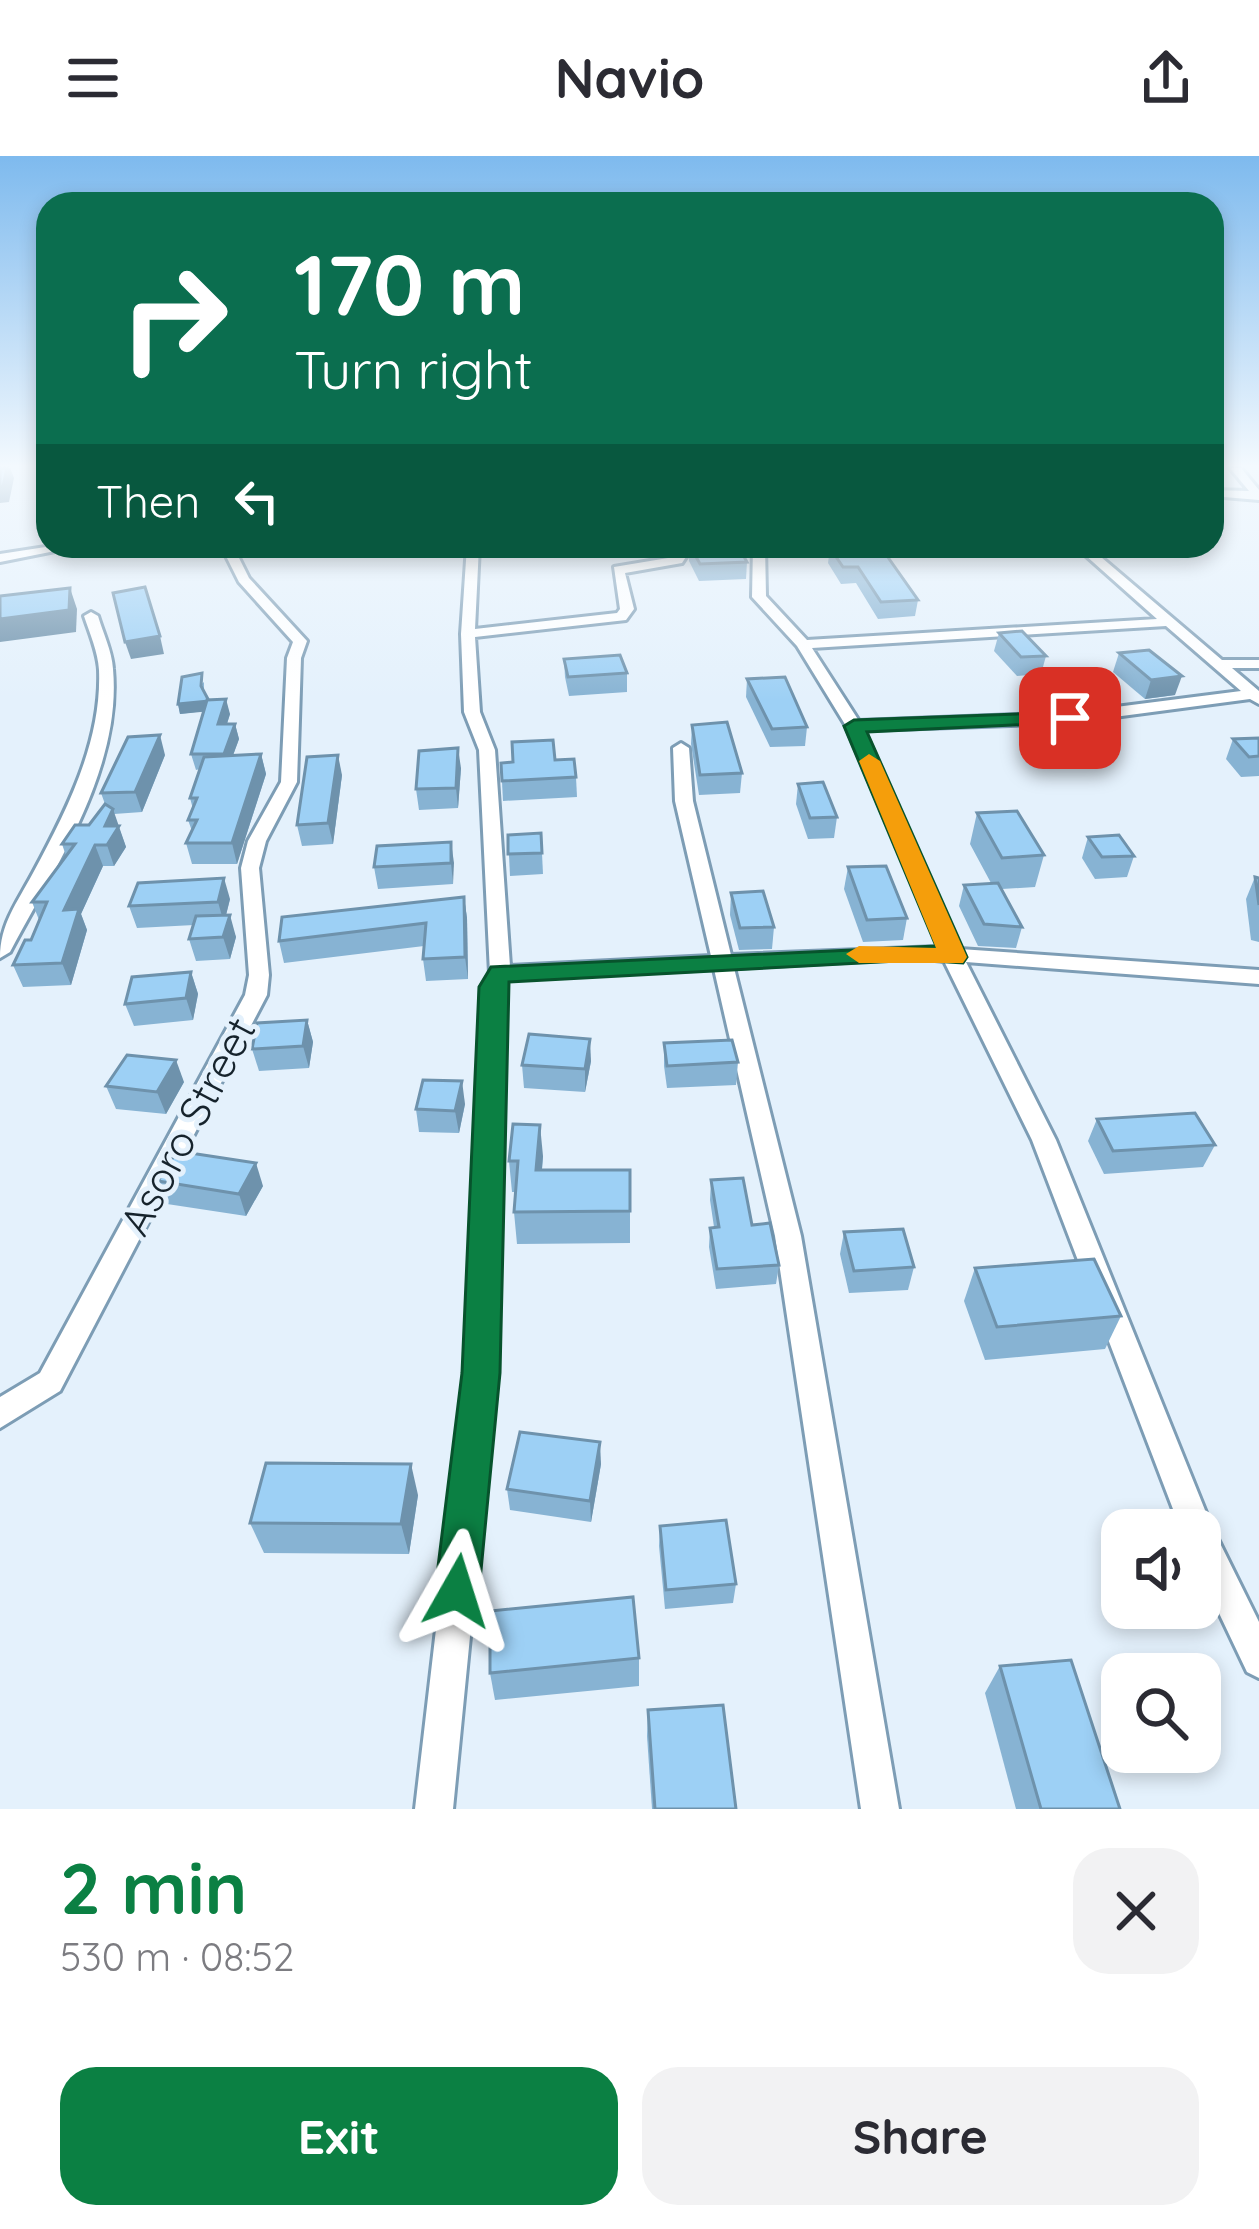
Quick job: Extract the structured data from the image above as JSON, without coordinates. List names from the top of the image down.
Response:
{
  "streets": {
    "street": ["Asoro Street"]
  },
  "page": {
    "header": "Navio",
    "turn": ["170 m", "Turn right"],
    "then": "Then",
    "heading": ["2 min", "530 m · 08:52"],
    "buttons": ["Exit", "Share"]
  }
}
